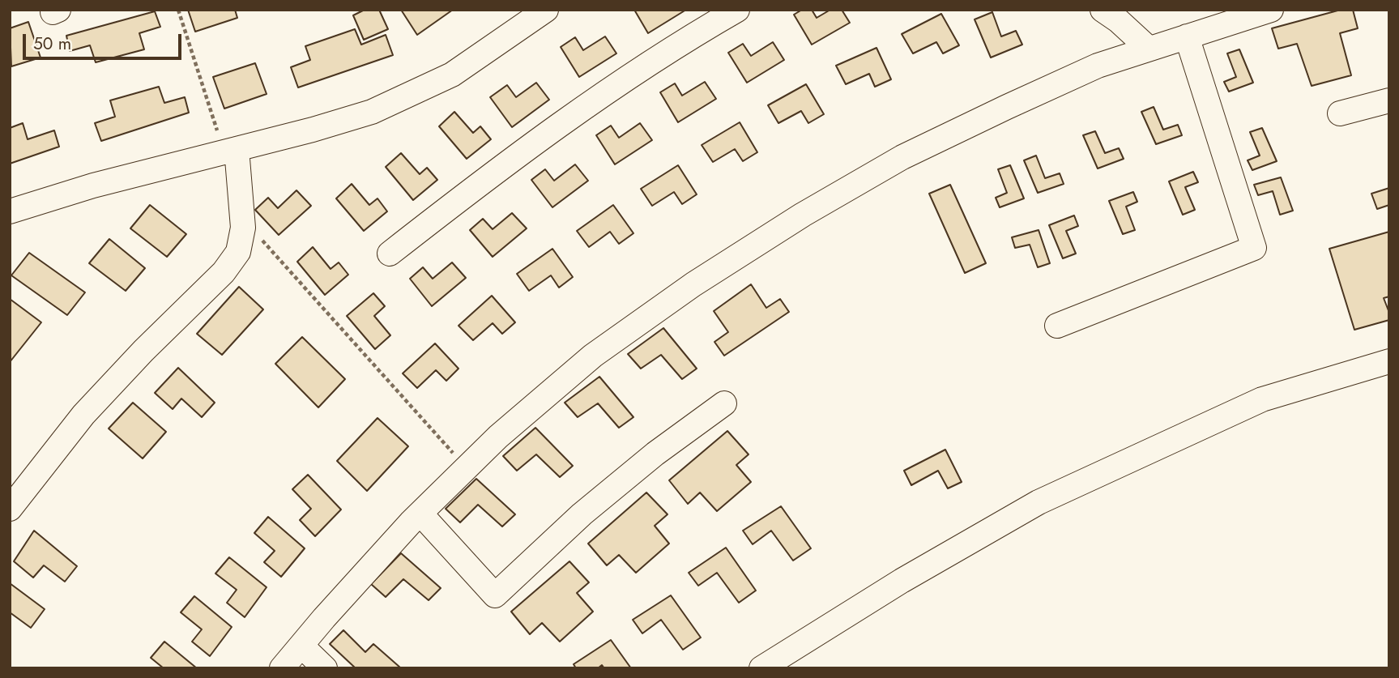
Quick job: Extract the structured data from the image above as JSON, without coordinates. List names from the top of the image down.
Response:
{
  "scale_bar": "50 m"
}
